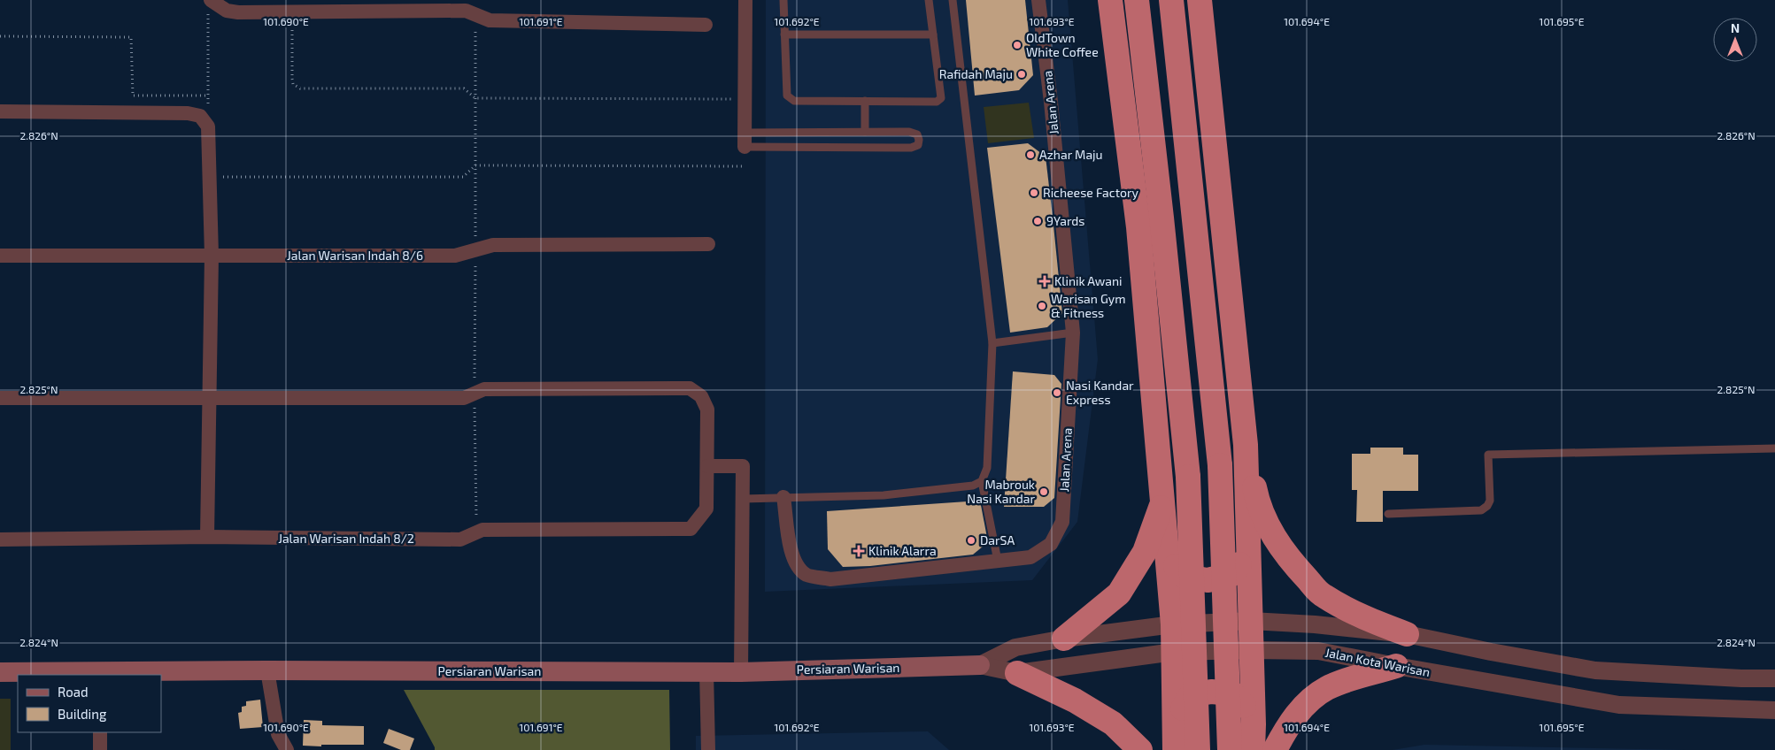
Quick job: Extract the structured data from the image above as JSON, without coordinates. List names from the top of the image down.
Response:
{
  "streets": {
    "main road": ["Persiaran Warisan"],
    "street": [
      "Jalan Arena",
      "Jalan Warisan Indah 8/6",
      "Jalan Warisan Indah 8/2",
      "Jalan Kota Warisan"
    ]
  },
  "crossings": [
    ["Jalan Kota Warisan", "Persiaran Warisan"]
  ],
  "places": {
    "other": [
      "OldTown White Coffee",
      "Rafidah Maju",
      "Azhar Maju",
      "Richeese Factory",
      "9Yards",
      "Warisan Gym & Fitness",
      "Nasi Kandar Express",
      "Mabrouk Nasi Kandar",
      "DarSA"
    ],
    "health": ["Klinik Awani", "Klinik Alarra"]
  },
  "legend": ["Road", "Building"],
  "north": "top",
  "coordinates": [
    "101.690°E",
    "101.691°E",
    "101.692°E",
    "101.693°E",
    "101.694°E",
    "101.695°E",
    "2.826°N",
    "2.825°N",
    "2.824°N"
  ]
}
